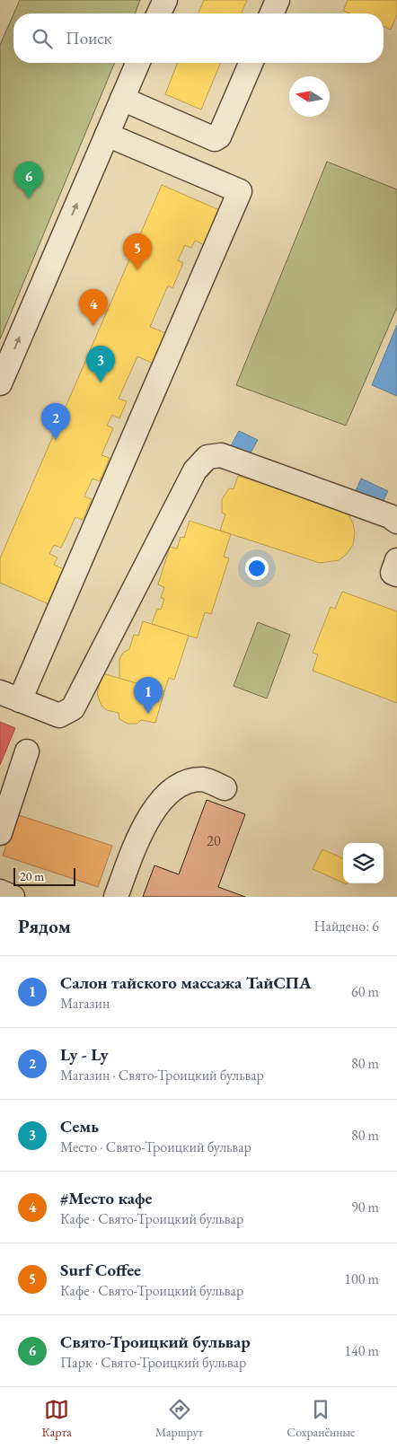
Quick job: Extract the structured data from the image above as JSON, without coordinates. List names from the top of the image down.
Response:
{
  "house_numbers": ["20"],
  "scale_bar": "20 m",
  "north": "left",
  "page": {
    "search": "Поиск",
    "pins": [
      "6",
      "5",
      "4",
      "3",
      "2",
      "1"
    ],
    "scale": "20 m",
    "heading": ["Рядом", "Найдено: 6"],
    "list": [
      {
        "mark": "1",
        "name": "Салон тайского массажа ТайСПА",
        "note": "Магазин",
        "value": "60 m"
      },
      {
        "mark": "2",
        "name": "Ly - Ly",
        "note": "Магазин · Свято-Троицкий бульвар",
        "value": "80 m"
      },
      {
        "mark": "3",
        "name": "Семь",
        "note": "Место · Свято-Троицкий бульвар",
        "value": "80 m"
      },
      {
        "mark": "4",
        "name": "#Место кафе",
        "note": "Кафе · Свято-Троицкий бульвар",
        "value": "90 m"
      },
      {
        "mark": "5",
        "name": "Surf Coffee",
        "note": "Кафе · Свято-Троицкий бульвар",
        "value": "100 m"
      },
      {
        "mark": "6",
        "name": "Свято-Троицкий бульвар",
        "note": "Парк · Свято-Троицкий бульвар",
        "value": "140 m"
      }
    ],
    "nav": ["Карта", "Маршрут", "Сохранённые"]
  }
}
